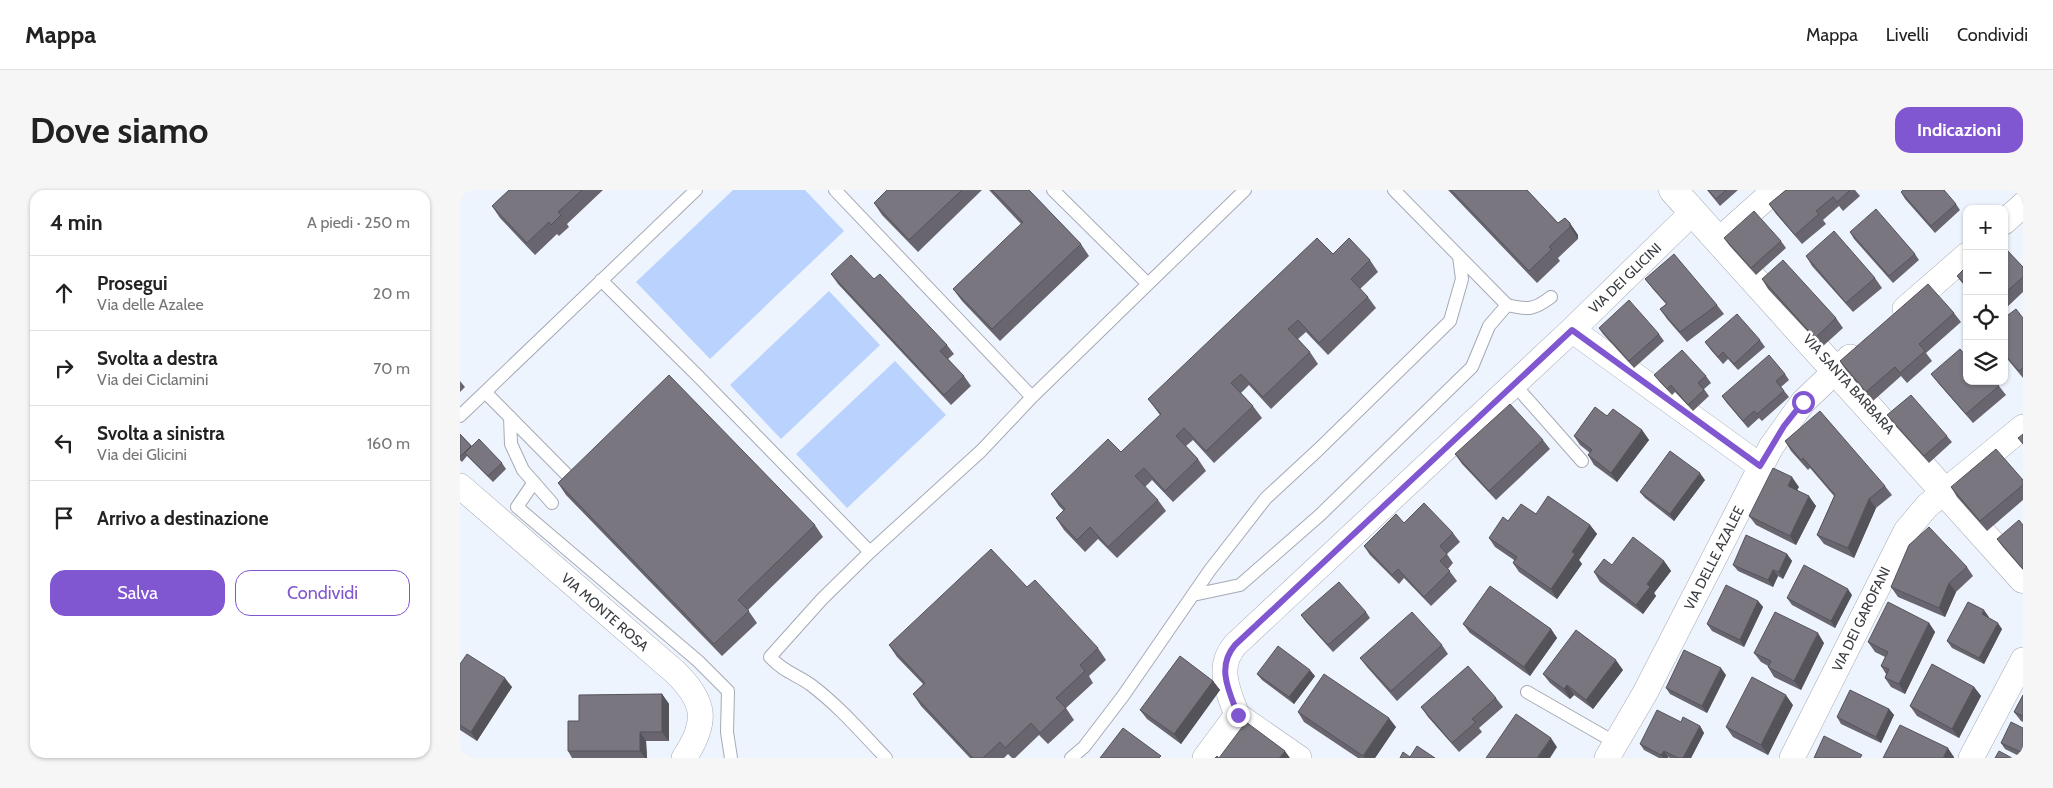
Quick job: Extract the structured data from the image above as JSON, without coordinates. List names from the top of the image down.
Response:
{
  "streets": {
    "street": [
      "VIA DEI GLICINI",
      "VIA SANTA BARBARA",
      "VIA DELLE AZALEE",
      "VIA MONTE ROSA",
      "VIA DEI GAROFANI"
    ]
  },
  "crossings": [
    ["VIA DEI GLICINI", "VIA SANTA BARBARA"],
    ["VIA SANTA BARBARA", "VIA DELLE AZALEE"],
    ["VIA SANTA BARBARA", "VIA DEI GAROFANI"]
  ],
  "page": {
    "header": "Mappa",
    "nav": ["Mappa", "Livelli", "Condividi"],
    "buttons": [
      "Indicazioni",
      ["Salva", "Condividi"]
    ],
    "title": "Dove siamo",
    "heading": ["4 min", "A piedi · 250 m"],
    "map_buttons": ["+", "−"],
    "list": [
      ["Prosegui", "Via delle Azalee", "20 m"],
      ["Svolta a destra", "Via dei Ciclamini", "70 m"],
      ["Svolta a sinistra", "Via dei Glicini", "160 m"],
      "Arrivo a destinazione"
    ]
  }
}
